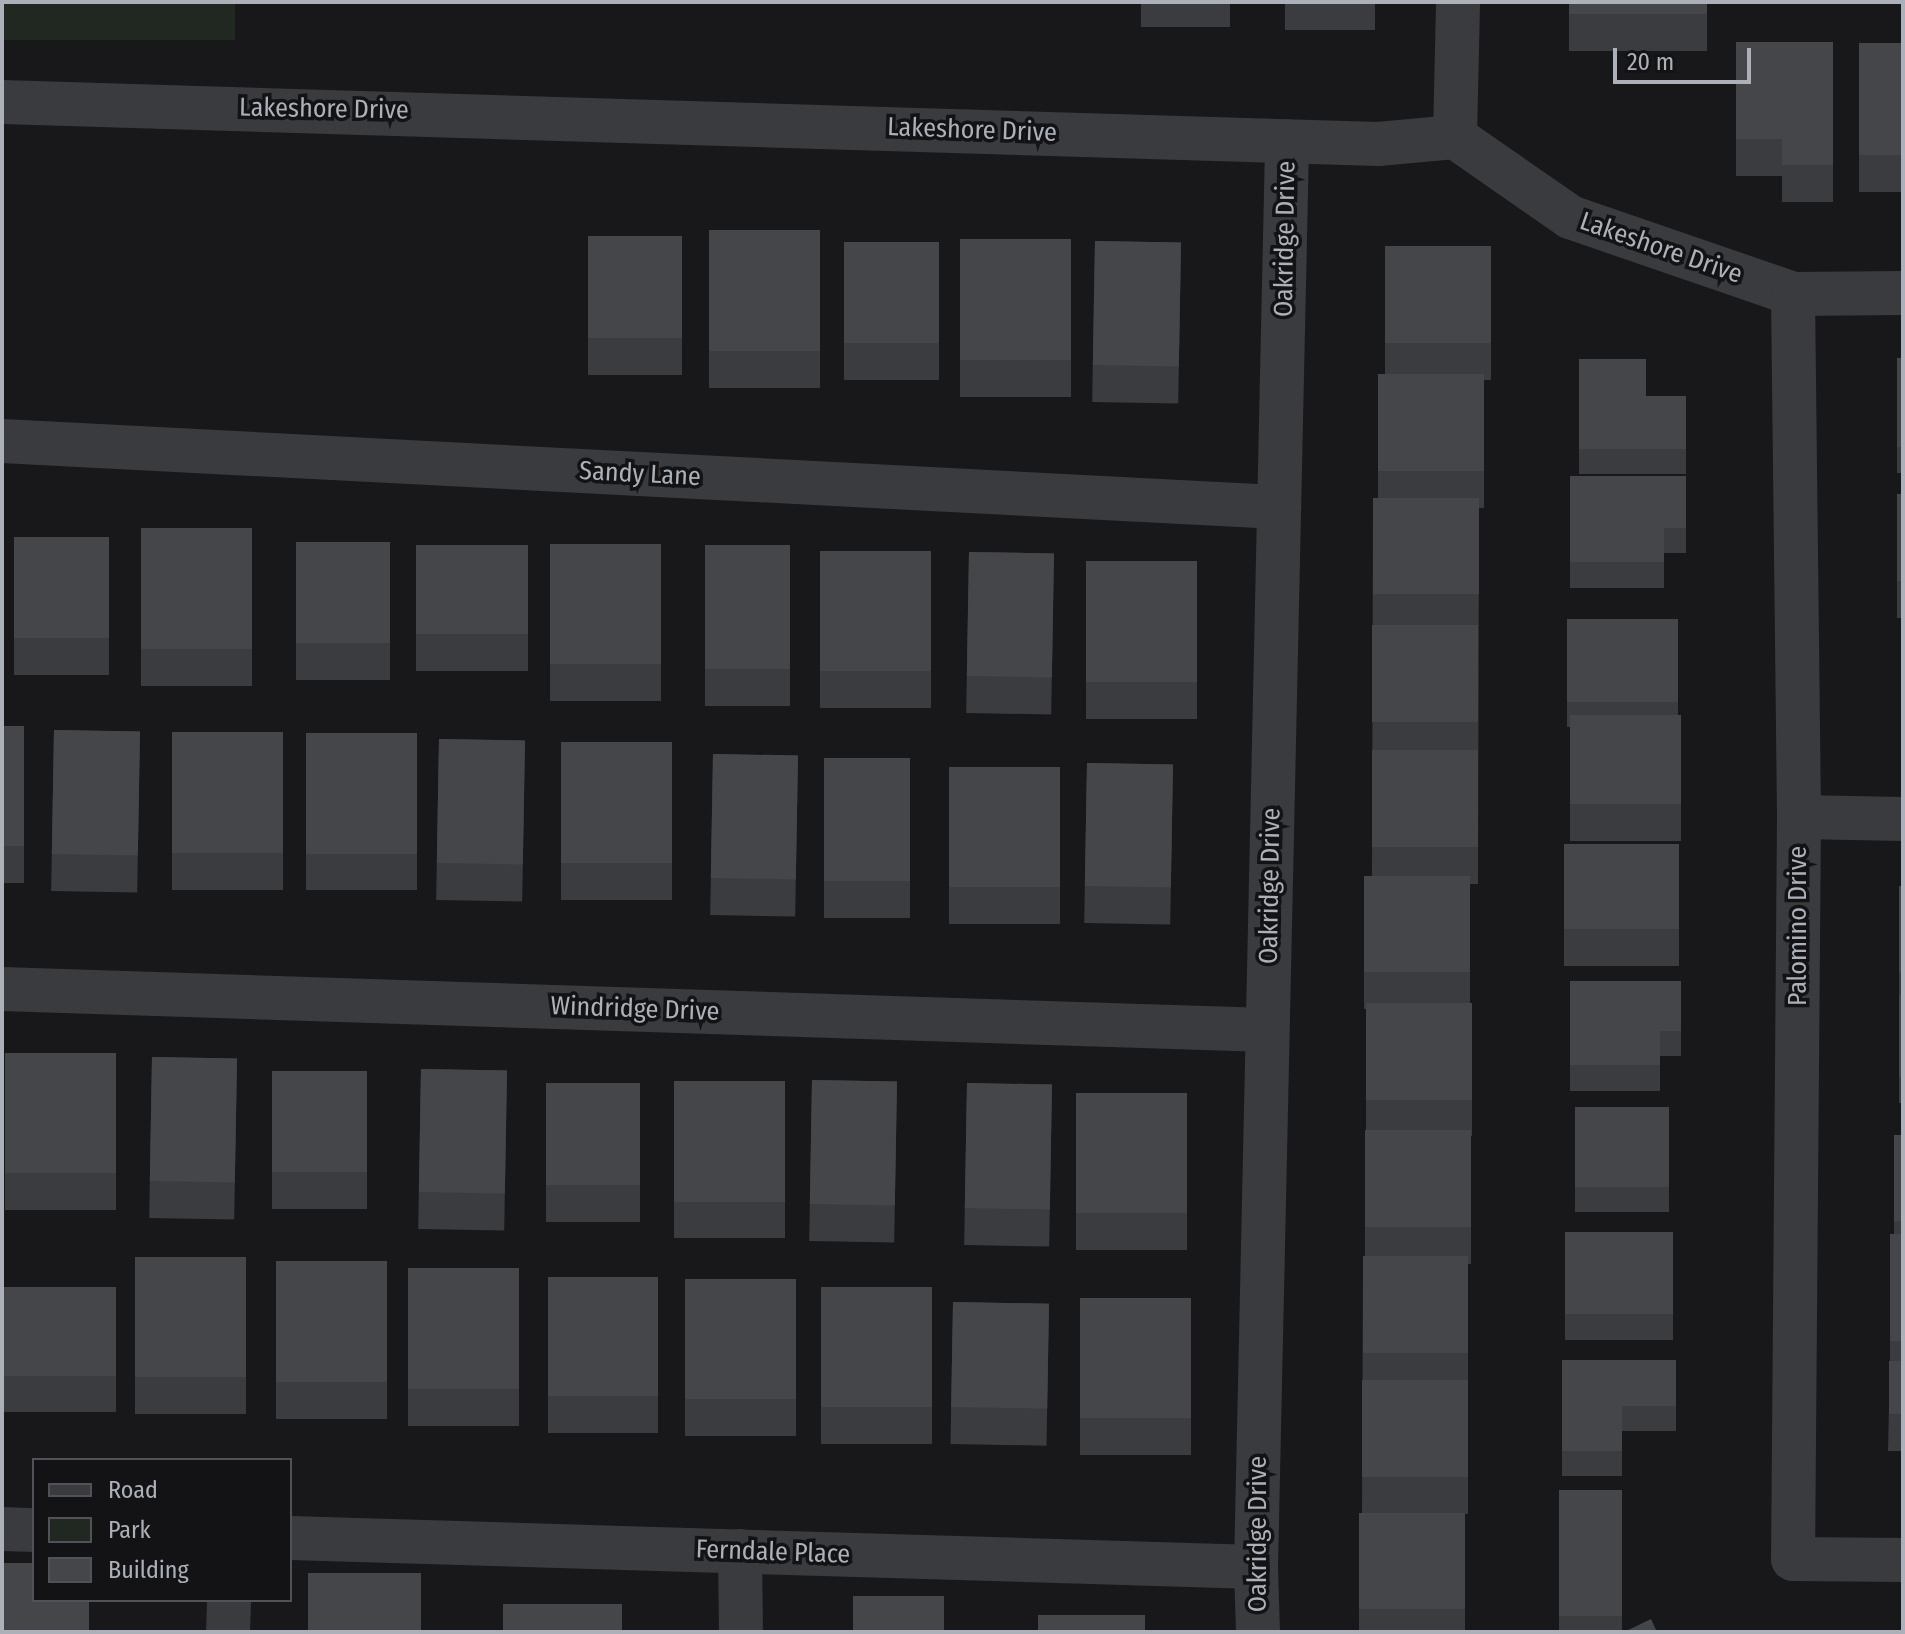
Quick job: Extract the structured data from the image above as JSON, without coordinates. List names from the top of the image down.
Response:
{
  "streets": {
    "street": [
      "Lakeshore Drive",
      "Oakridge Drive",
      "Sandy Lane",
      "Palomino Drive",
      "Windridge Drive",
      "Ferndale Place"
    ]
  },
  "crossings": [
    ["Lakeshore Drive", "Oakridge Drive"],
    ["Lakeshore Drive", "Palomino Drive"],
    ["Oakridge Drive", "Sandy Lane"],
    ["Oakridge Drive", "Windridge Drive"],
    ["Oakridge Drive", "Ferndale Place"]
  ],
  "legend": ["Road", "Park", "Building"],
  "scale_bar": "20 m"
}
